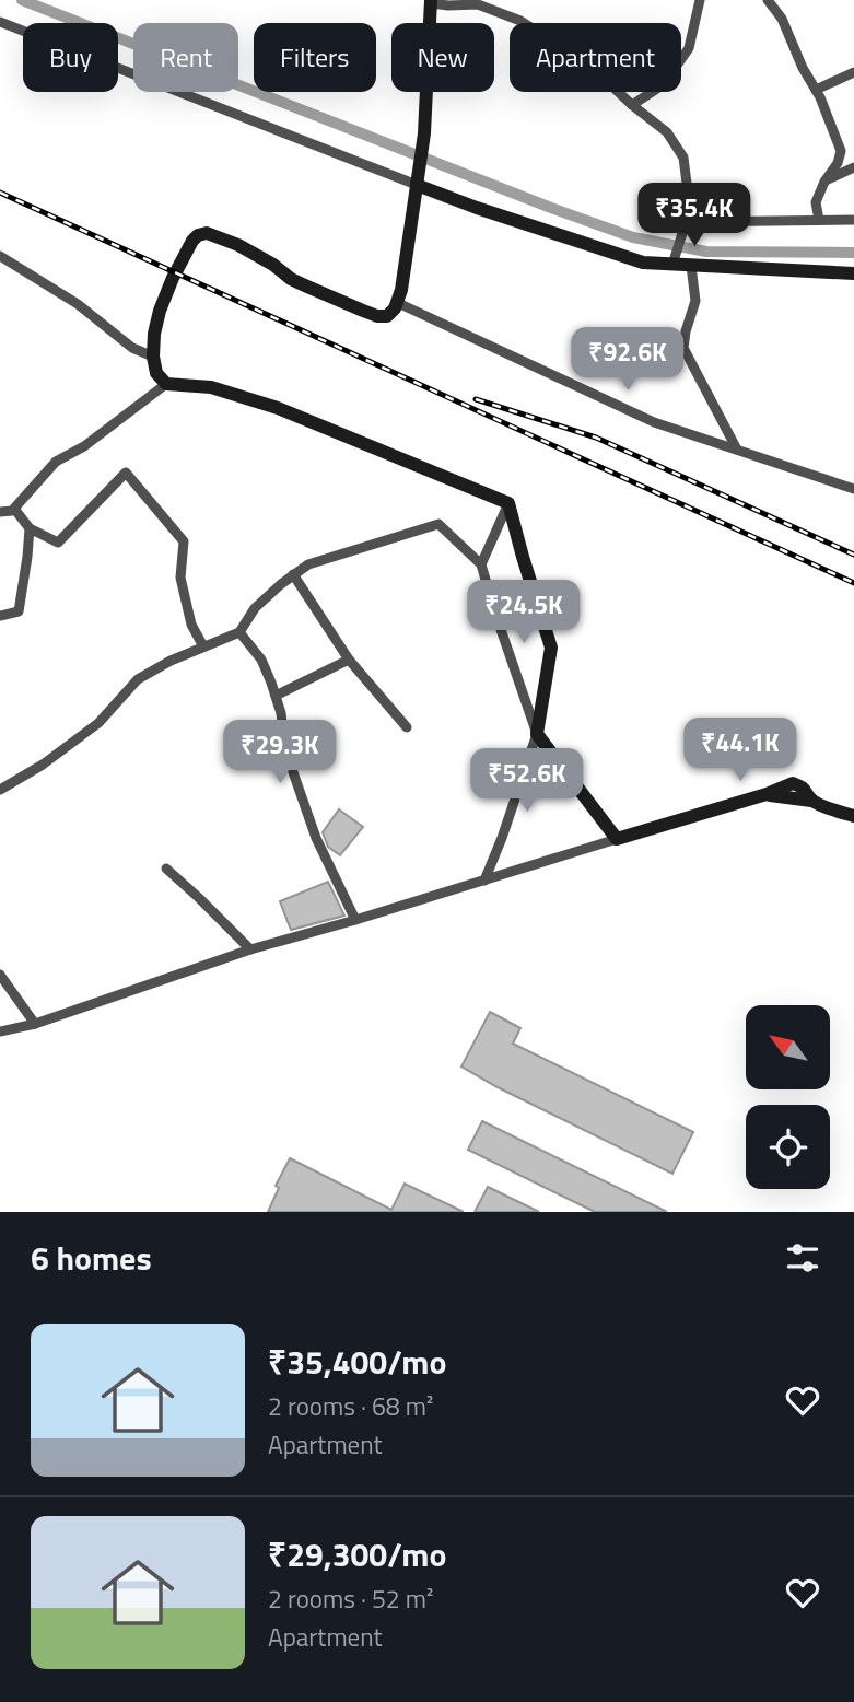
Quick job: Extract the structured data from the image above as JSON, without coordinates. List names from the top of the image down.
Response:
{
  "north": "top left",
  "page": {
    "chip": [
      "Buy",
      "Rent",
      "Filters",
      "New",
      "Apartment"
    ],
    "price": [
      "₹35.4K",
      "₹92.6K",
      "₹24.5K",
      "₹44.1K",
      "₹29.3K",
      "₹52.6K"
    ],
    "heading": "6 homes",
    "list": [
      {
        "name": "₹35,400/mo",
        "note": "2 rooms · 68 m² · Apartment"
      },
      {
        "name": "₹29,300/mo",
        "note": "2 rooms · 52 m² · Apartment"
      }
    ]
  }
}
